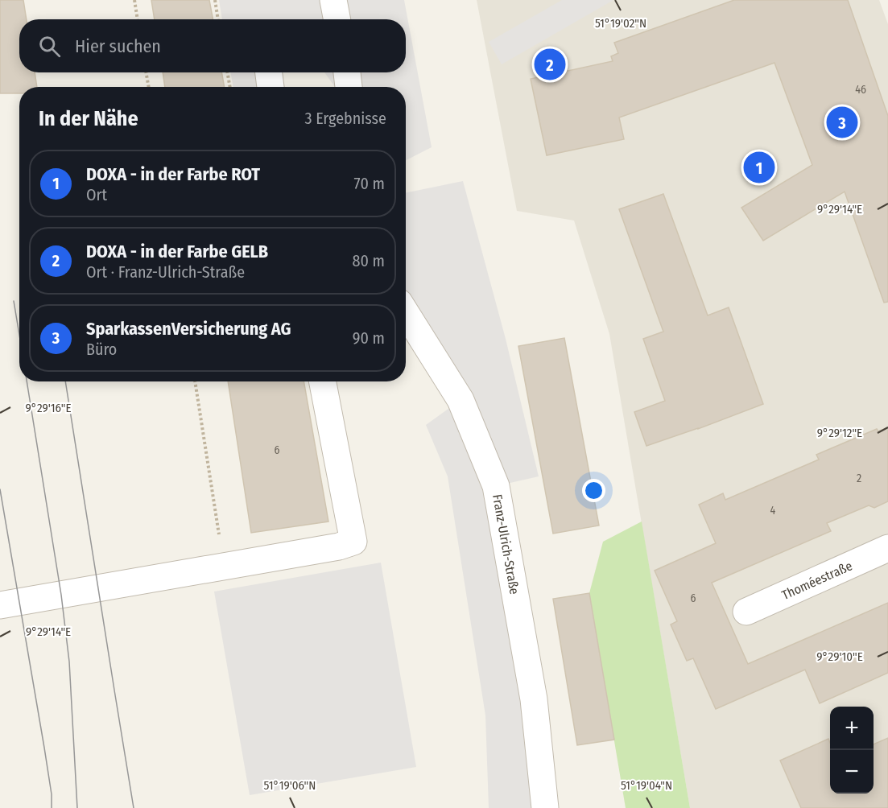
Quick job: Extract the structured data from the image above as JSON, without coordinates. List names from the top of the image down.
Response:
{
  "streets": {
    "street": ["Franz-Ulrich-Straße", "Thoméestraße"]
  },
  "house_numbers": [
    "46",
    "6",
    "2",
    "4",
    "6"
  ],
  "page": {
    "search": "Hier suchen",
    "pins": ["2", "3", "1"],
    "heading": ["In der Nähe", "3 Ergebnisse"],
    "list": [
      {
        "mark": "1",
        "name": "DOXA - in der Farbe ROT",
        "note": "Ort",
        "value": "70 m"
      },
      {
        "mark": "2",
        "name": "DOXA - in der Farbe GELB",
        "note": "Ort · Franz-Ulrich-Straße",
        "value": "80 m"
      },
      {
        "mark": "3",
        "name": "SparkassenVersicherung AG",
        "note": "Büro",
        "value": "90 m"
      }
    ],
    "map_buttons": ["+", "−"]
  },
  "coordinates": [
    "51°19'02\"N",
    "9°29'14\"E",
    "9°29'16\"E",
    "9°29'12\"E",
    "9°29'10\"E",
    "51°19'06\"N",
    "51°19'04\"N"
  ]
}
